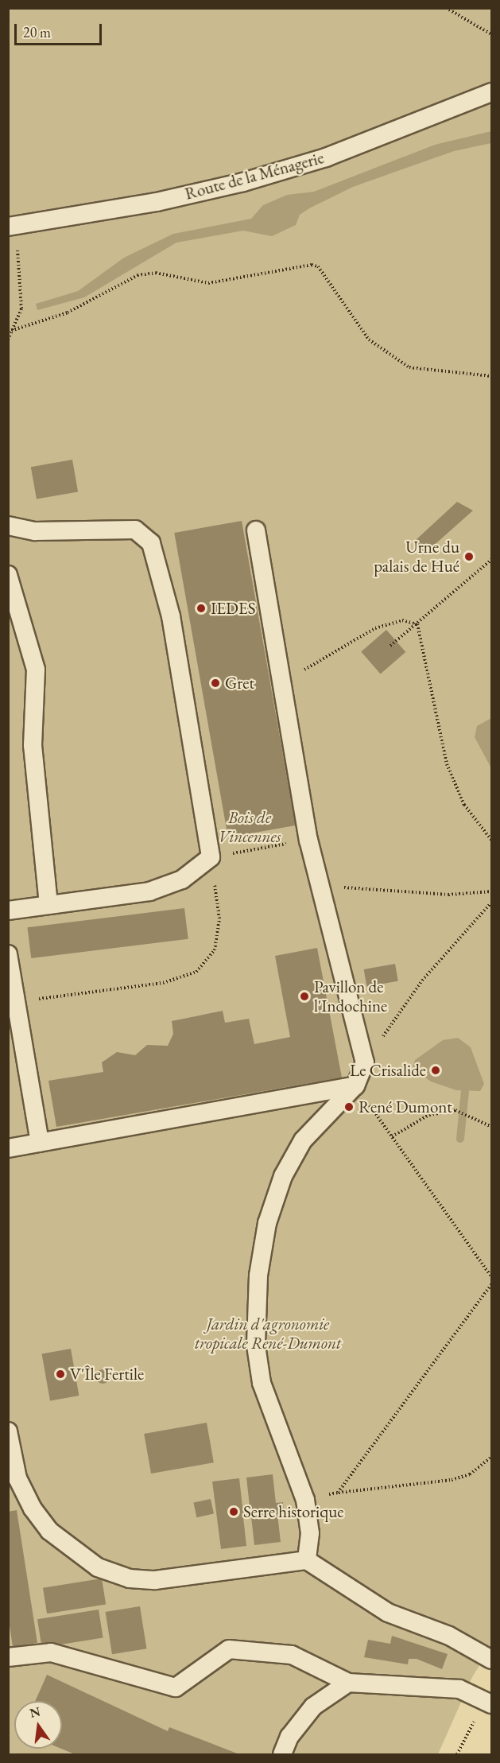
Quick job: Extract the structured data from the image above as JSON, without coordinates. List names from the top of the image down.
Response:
{
  "streets": {
    "lane": ["Route de la Ménagerie"]
  },
  "parks": ["Bois de Vincennes", "Jardin d'agronomie tropicale René-Dumont"],
  "places": [
    "Urne du palais de Hué",
    "IEDES",
    "Gret",
    "Pavillon de l'Indochine",
    "Le Crisalide",
    "René Dumont",
    "V'Île Fertile",
    "Serre historique"
  ],
  "scale_bar": "20 m",
  "north": "top"
}
